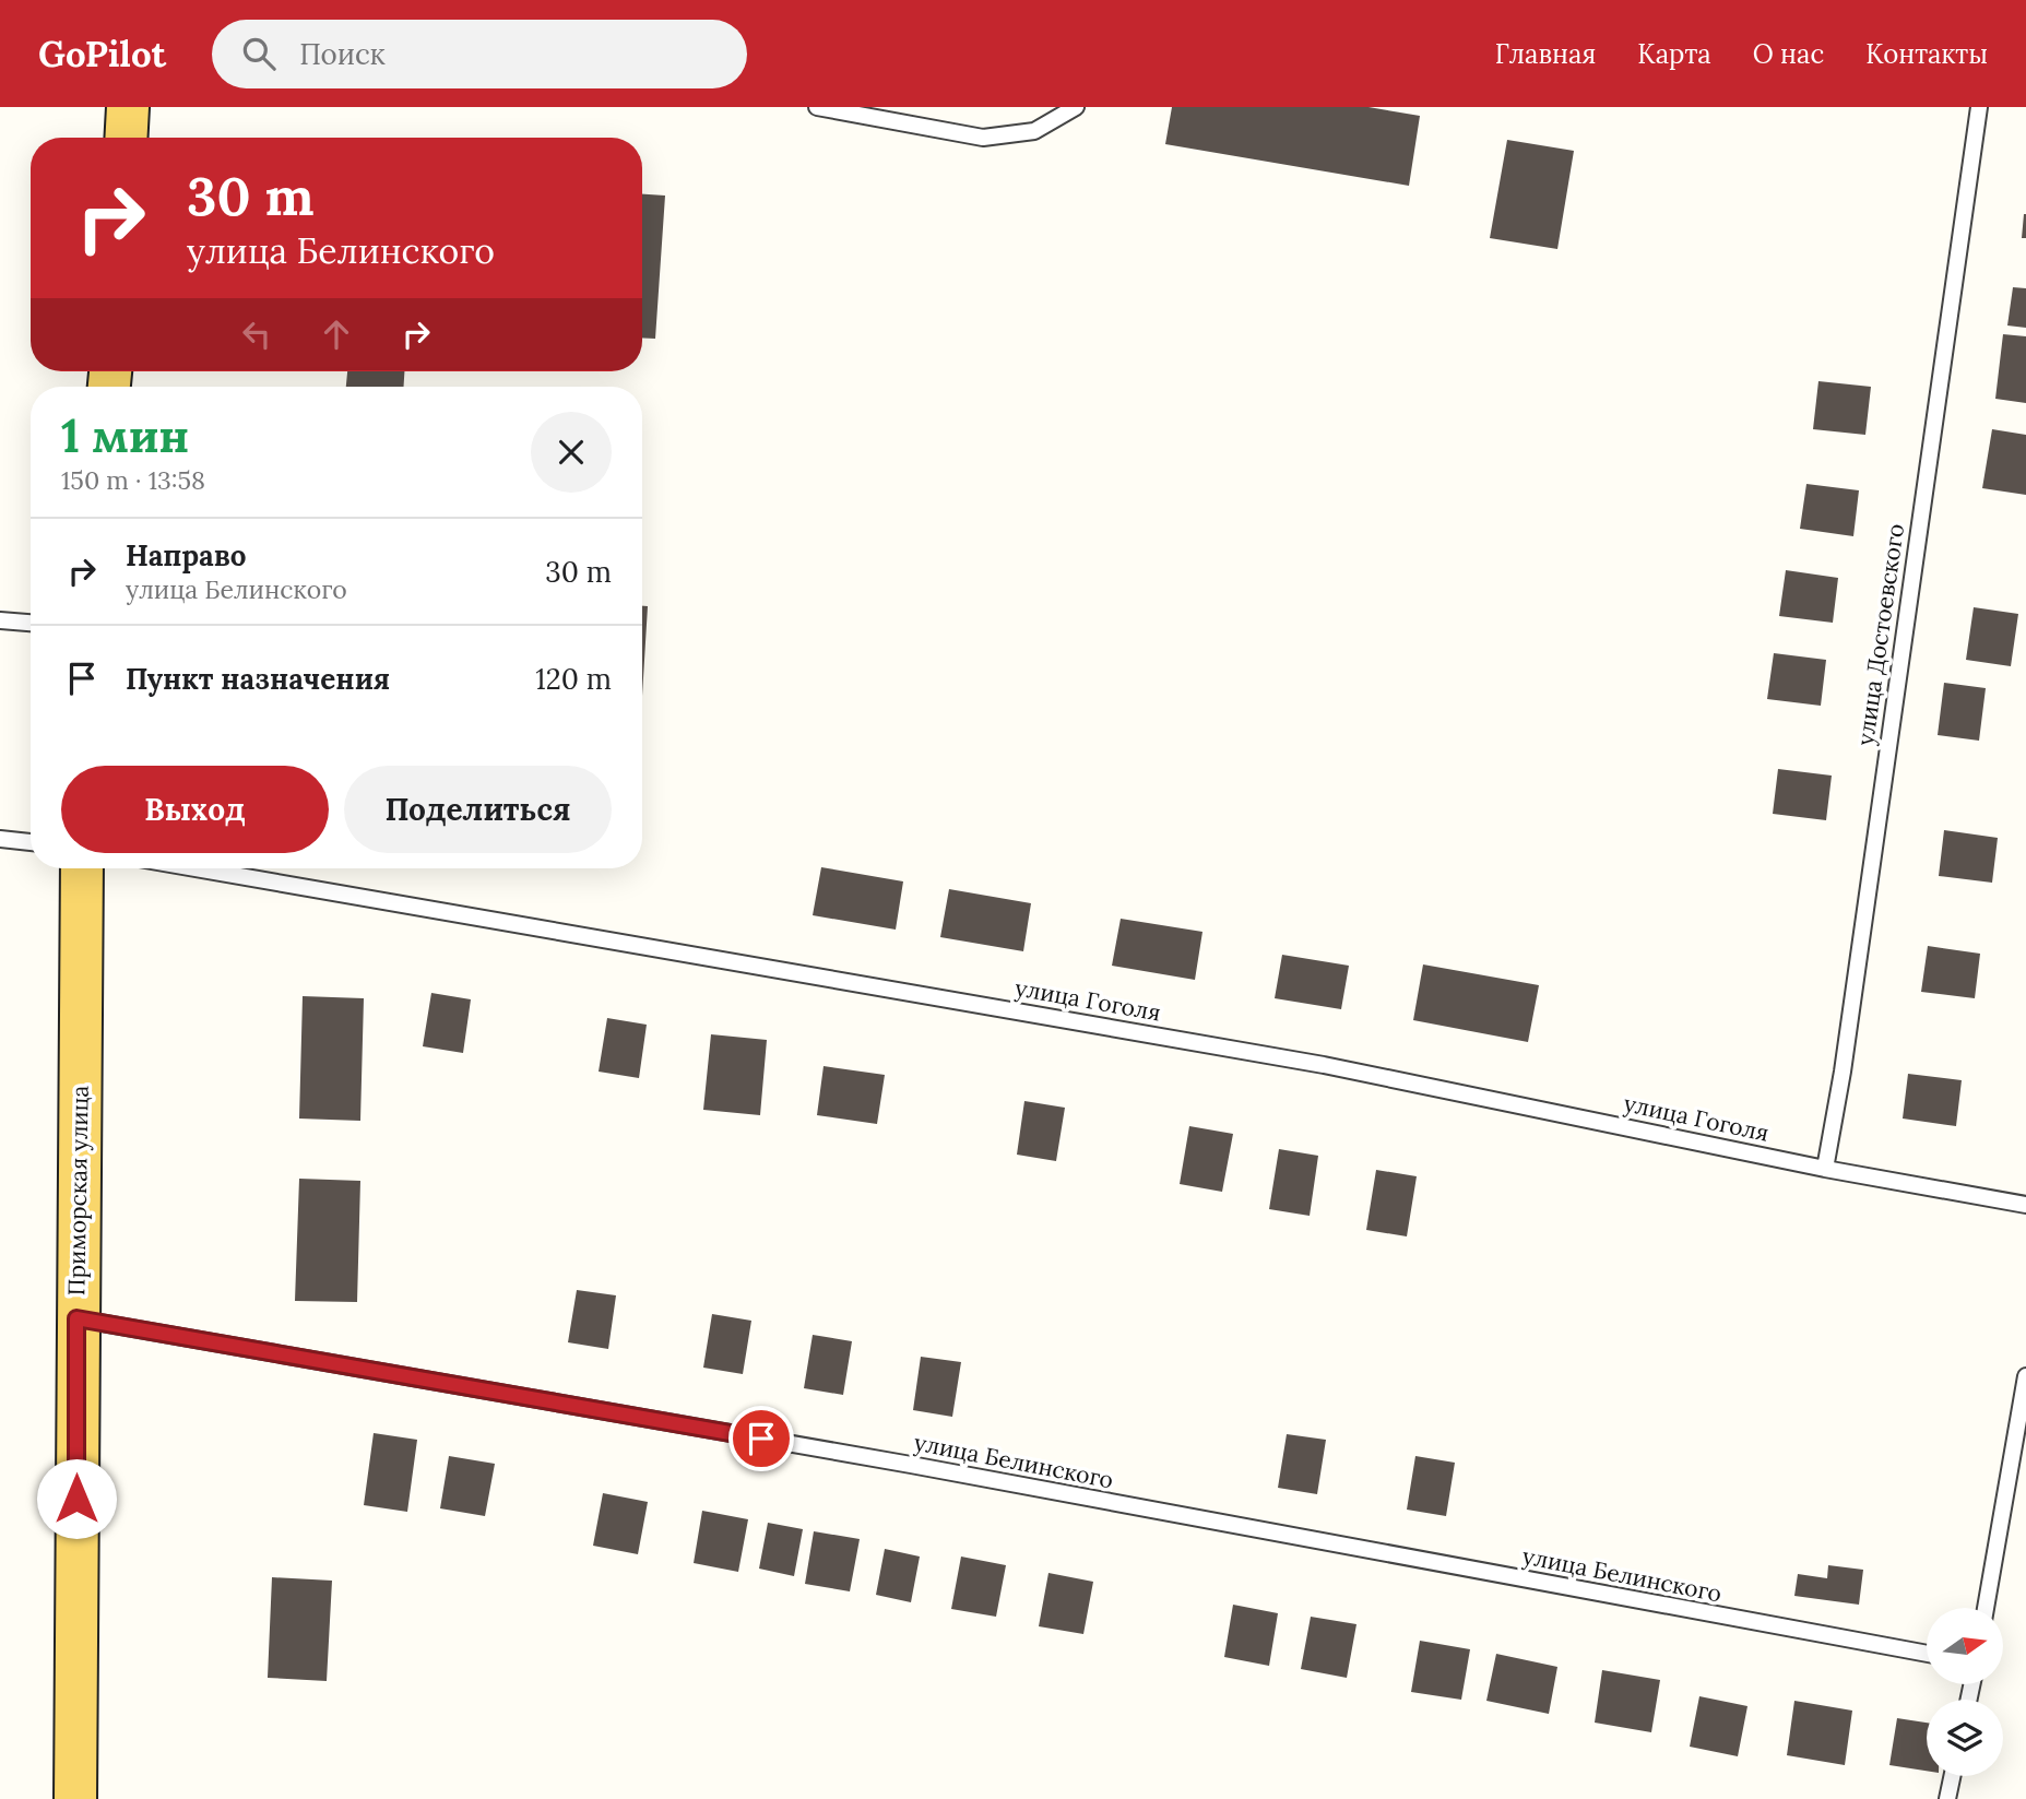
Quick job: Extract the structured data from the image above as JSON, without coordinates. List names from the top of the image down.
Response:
{
  "streets": {
    "main road": ["Приморская улица"],
    "lane": ["улица Достоевского", "улица Гоголя", "улица Белинского"]
  },
  "crossings": [
    ["улица Достоевского", "улица Гоголя"],
    ["Приморская улица", "улица Белинского"]
  ],
  "north": "right",
  "page": {
    "header": "GoPilot",
    "search": "Поиск",
    "nav": [
      "Главная",
      "Карта",
      "О нас",
      "Контакты"
    ],
    "turn": ["30 m", "улица Белинского"],
    "heading": ["1 мин", "150 m · 13:58"],
    "list": [
      {
        "name": "Направо",
        "note": "улица Белинского",
        "value": "30 m"
      },
      {
        "name": "Пункт назначения",
        "value": "120 m"
      }
    ],
    "buttons": ["Выход", "Поделиться"]
  }
}
